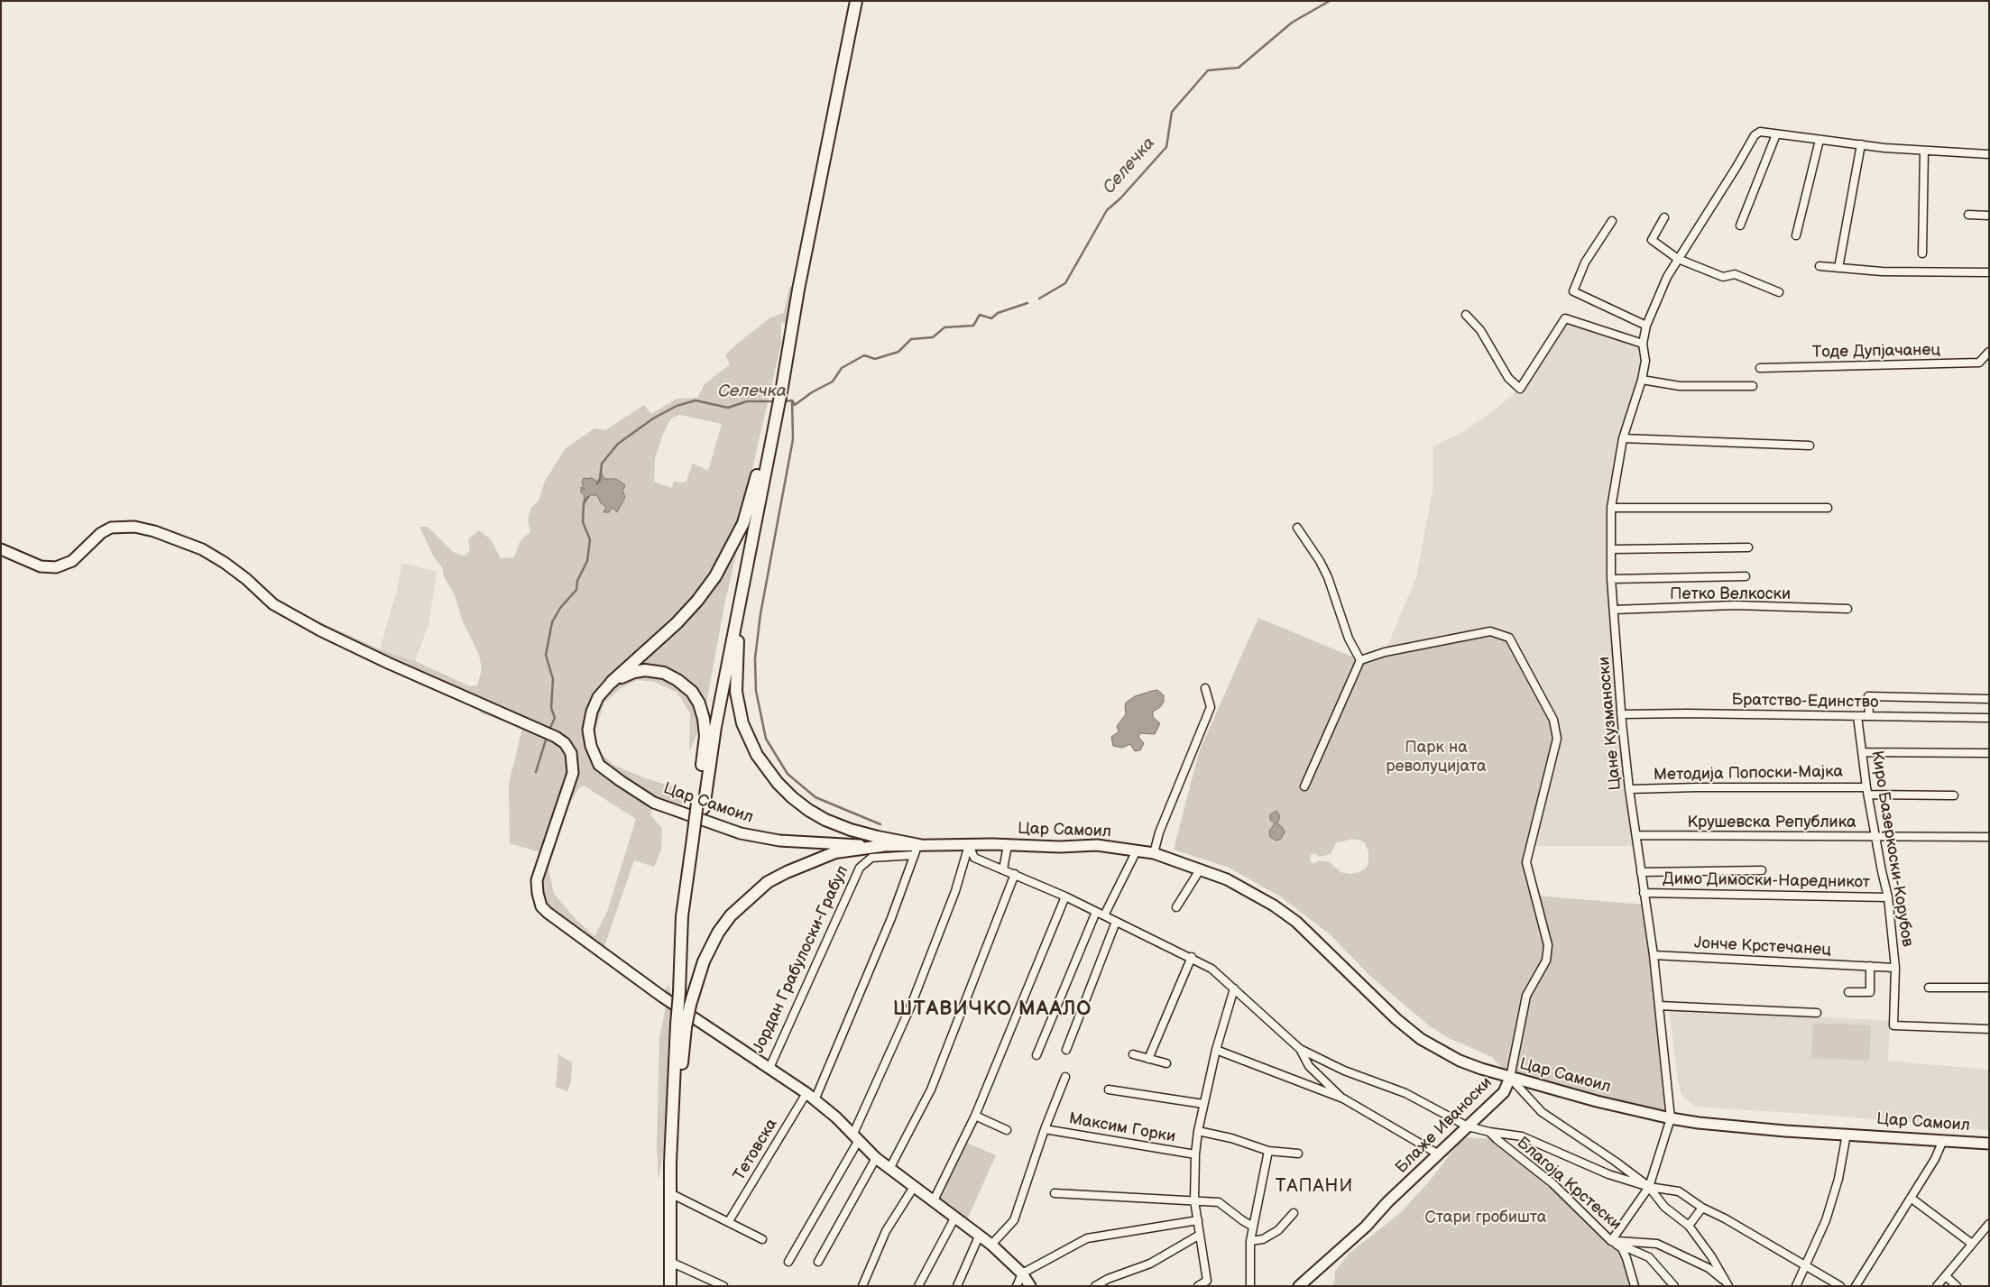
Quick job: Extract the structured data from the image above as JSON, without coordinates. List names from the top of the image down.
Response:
{
  "streets": {
    "street": [
      "Тоде Дупјачанец",
      "Петко Велкоски",
      "Братство-Единство",
      "Цане Кузманоски",
      "Методија Попоски-Мајка",
      "Цар Самоил",
      "Крушевска Република",
      "Киро Базеркоски-Корубов",
      "Димо Димоски-Наредникот",
      "Јонче Крстечанец",
      "Јордан Грабулоски-Грабул",
      "Блаже Иваноски",
      "Максим Горки",
      "Тетовска",
      "Благоја Крстески"
    ]
  },
  "crossings": [
    ["Петко Велкоски", "Цане Кузманоски"],
    ["Братство-Единство", "Цане Кузманоски"],
    ["Братство-Единство", "Киро Базеркоски-Корубов"],
    ["Цане Кузманоски", "Методија Попоски-Мајка"],
    ["Цане Кузманоски", "Цар Самоил"],
    ["Цане Кузманоски", "Крушевска Република"],
    ["Цане Кузманоски", "Димо Димоски-Наредникот"],
    ["Цане Кузманоски", "Јонче Крстечанец"],
    ["Цане Кузманоски", "Благоја Крстески"],
    ["Методија Попоски-Мајка", "Киро Базеркоски-Корубов"],
    ["Цар Самоил", "Јордан Грабулоски-Грабул"],
    ["Цар Самоил", "Блаже Иваноски"],
    ["Крушевска Република", "Киро Базеркоски-Корубов"],
    ["Киро Базеркоски-Корубов", "Димо Димоски-Наредникот"],
    ["Киро Базеркоски-Корубов", "Јонче Крстечанец"],
    ["Јордан Грабулоски-Грабул", "Максим Горки"],
    ["Јордан Грабулоски-Грабул", "Тетовска"]
  ],
  "districts": ["ШТАВИЧКО МААЛО", "ТАПАНИ"],
  "water": ["Селечка"],
  "parks": ["Парк на револуцијата", "Стари гробишта"]
}
